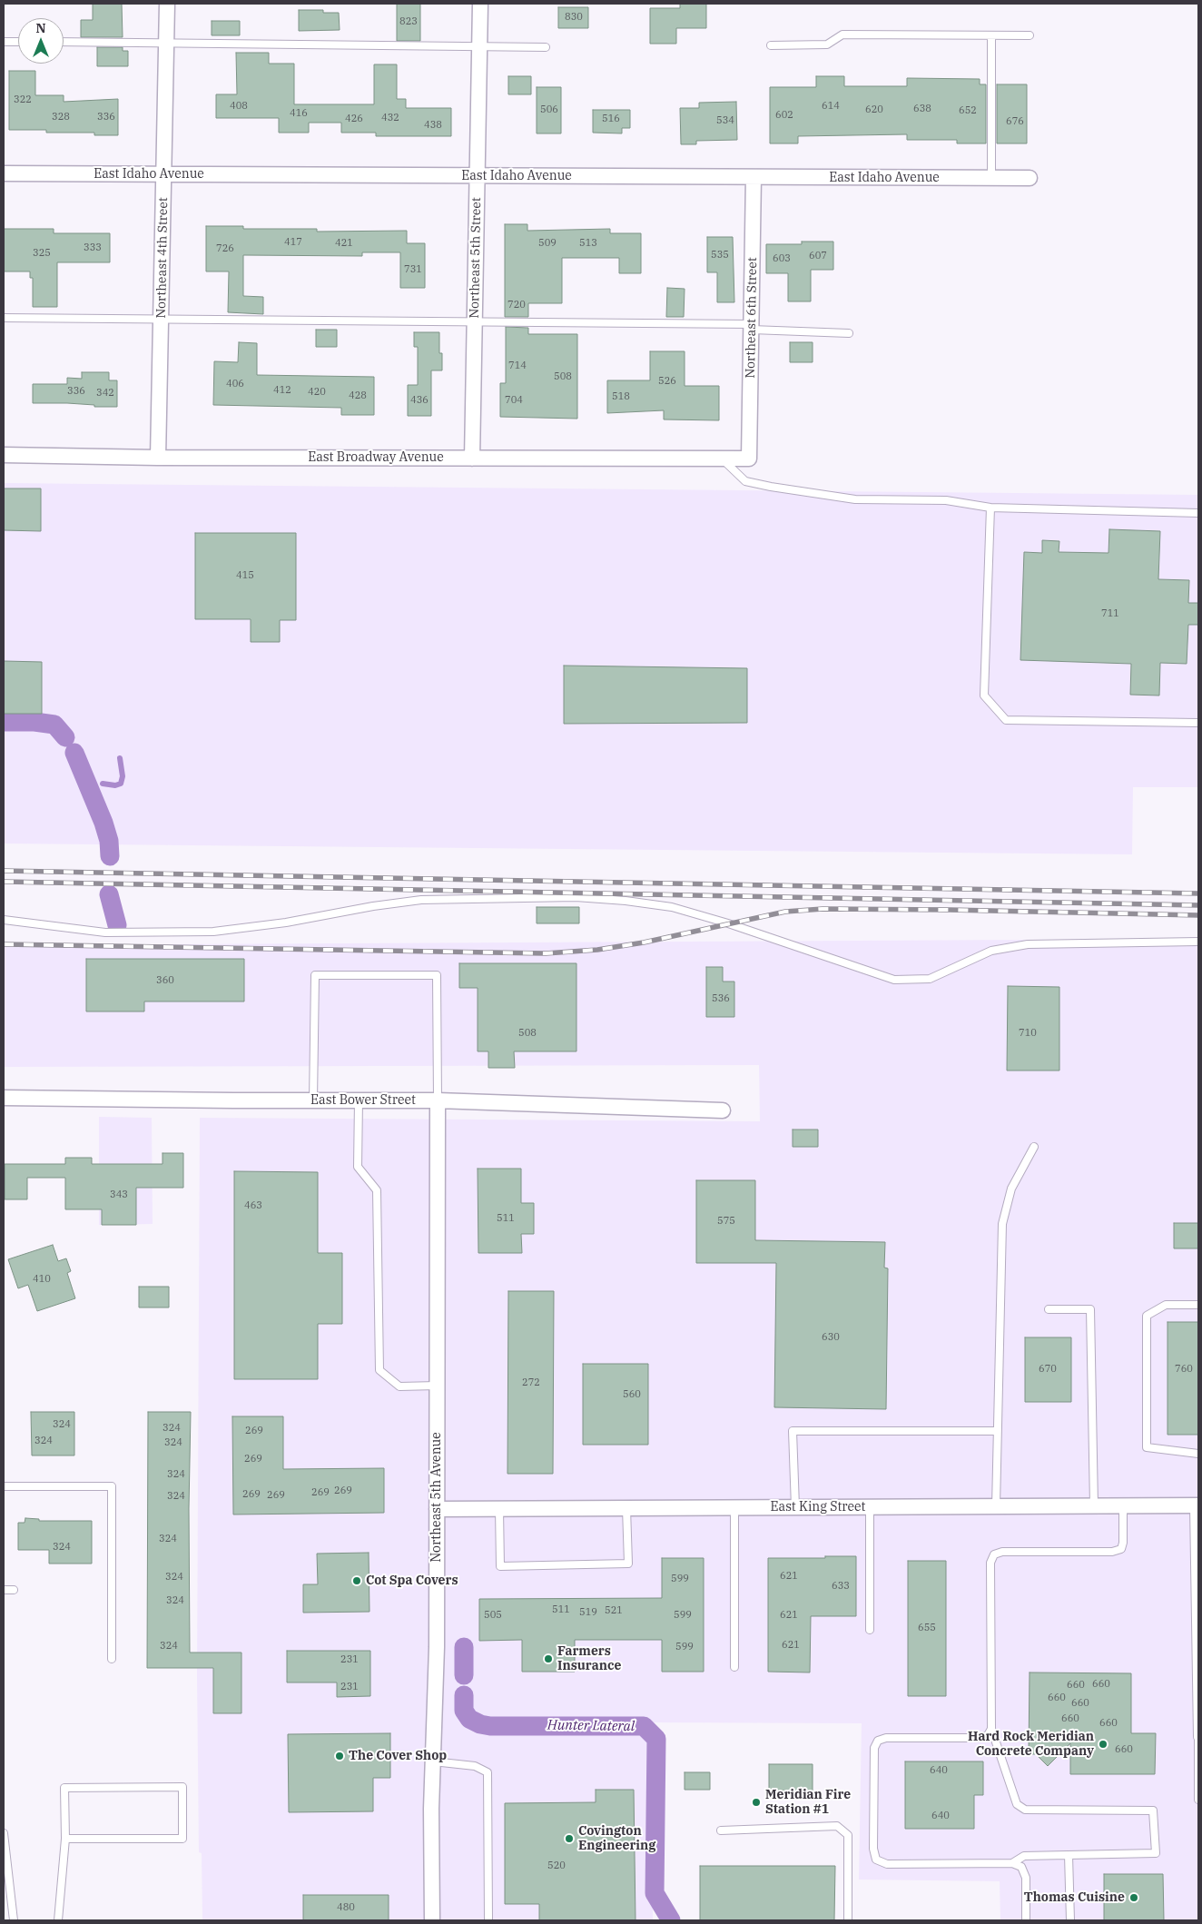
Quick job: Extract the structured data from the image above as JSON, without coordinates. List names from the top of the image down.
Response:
{
  "streets": {
    "street": [
      "East Idaho Avenue",
      "Northeast 4th Street",
      "Northeast 5th Street",
      "Northeast 6th Street",
      "East Broadway Avenue",
      "East Bower Street",
      "Northeast 5th Avenue",
      "East King Street"
    ]
  },
  "crossings": [
    ["East Idaho Avenue", "Northeast 4th Street"],
    ["East Idaho Avenue", "Northeast 5th Street"],
    ["East Idaho Avenue", "Northeast 6th Street"],
    ["Northeast 4th Street", "East Broadway Avenue"],
    ["Northeast 5th Street", "East Broadway Avenue"],
    ["Northeast 6th Street", "East Broadway Avenue"],
    ["East Bower Street", "Northeast 5th Avenue"],
    ["Northeast 5th Avenue", "East King Street"]
  ],
  "water": ["Hunter Lateral"],
  "places": [
    "Cot Spa Covers",
    "Farmers Insurance",
    "Hard Rock Meridian Concrete Company",
    "The Cover Shop",
    "Meridian Fire Station #1",
    "Covington Engineering",
    "Thomas Cuisine"
  ],
  "house_numbers": [
    "830",
    "823",
    "322",
    "408",
    "614",
    "638",
    "506",
    "620",
    "652",
    "416",
    "602",
    "328",
    "336",
    "432",
    "426",
    "516",
    "534",
    "676",
    "438",
    "417",
    "421",
    "509",
    "513",
    "333",
    "726",
    "325",
    "535",
    "607",
    "603",
    "731",
    "720",
    "714",
    "508",
    "526",
    "406",
    "412",
    "336",
    "420",
    "342",
    "428",
    "518",
    "436",
    "704",
    "415",
    "711",
    "360",
    "536",
    "508",
    "710",
    "343",
    "463",
    "511",
    "575",
    "410",
    "630",
    "670",
    "760",
    "272",
    "560",
    "324",
    "324",
    "269",
    "324",
    "324",
    "269",
    "324",
    "269",
    "269",
    "269",
    "269",
    "324",
    "324",
    "324",
    "621",
    "324",
    "599",
    "633",
    "324",
    "511",
    "521",
    "519",
    "505",
    "599",
    "621",
    "655",
    "621",
    "324",
    "599",
    "231",
    "660",
    "660",
    "231",
    "660",
    "660",
    "660",
    "660",
    "660",
    "640",
    "640",
    "520",
    "480"
  ],
  "north": "top"
}
